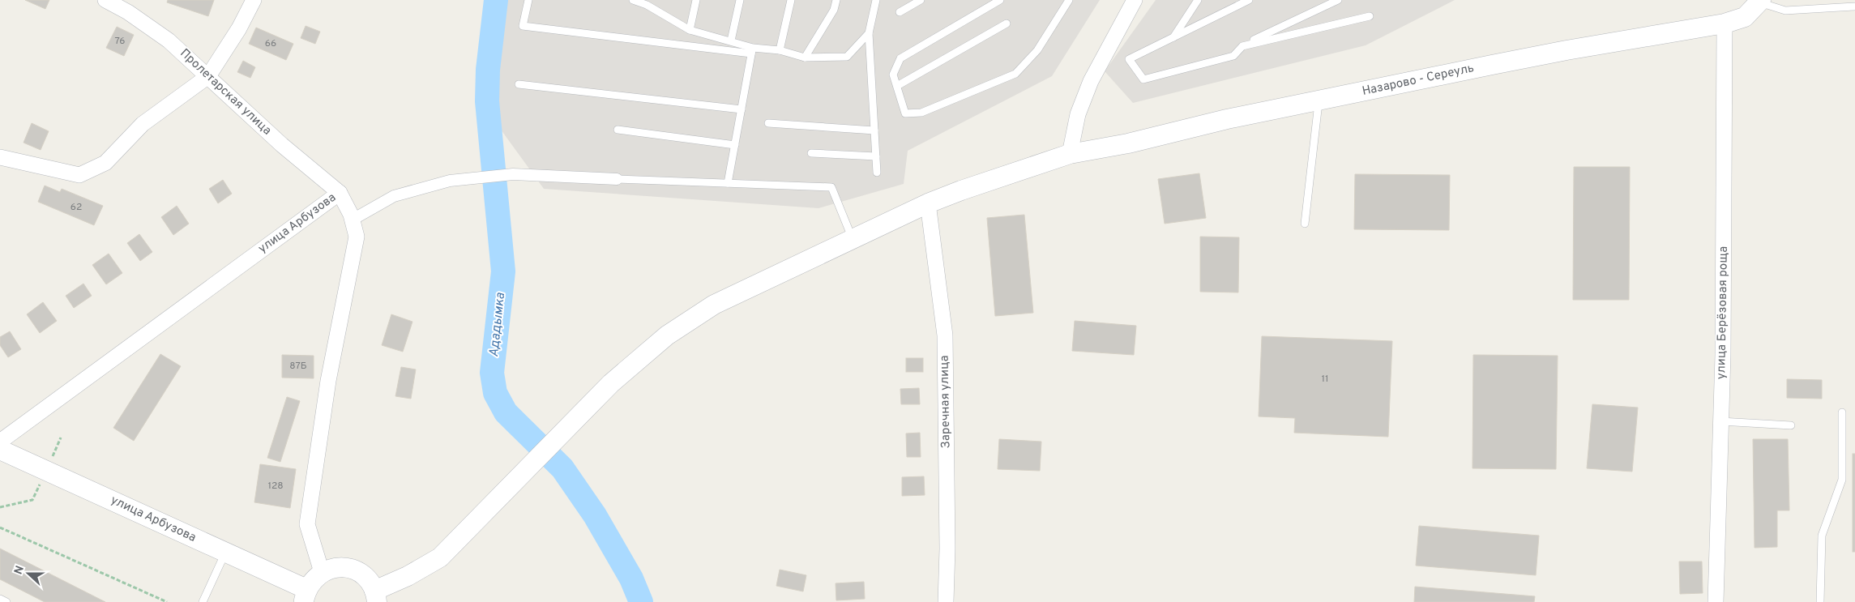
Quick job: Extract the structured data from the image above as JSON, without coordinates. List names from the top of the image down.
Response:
{
  "streets": {
    "street": [
      "Назарово - Сереуль",
      "Пролетарская улица",
      "улица Арбузова",
      "улица Берёзовая роща",
      "Заречная улица"
    ]
  },
  "crossings": [
    ["Назарово - Сереуль", "улица Берёзовая роща"],
    ["Назарово - Сереуль", "Заречная улица"],
    ["Пролетарская улица", "улица Арбузова"]
  ],
  "water": ["Ададымка"],
  "house_numbers": [
    "76",
    "66",
    "62",
    "87Б",
    "11",
    "128"
  ],
  "north": "left"
}
